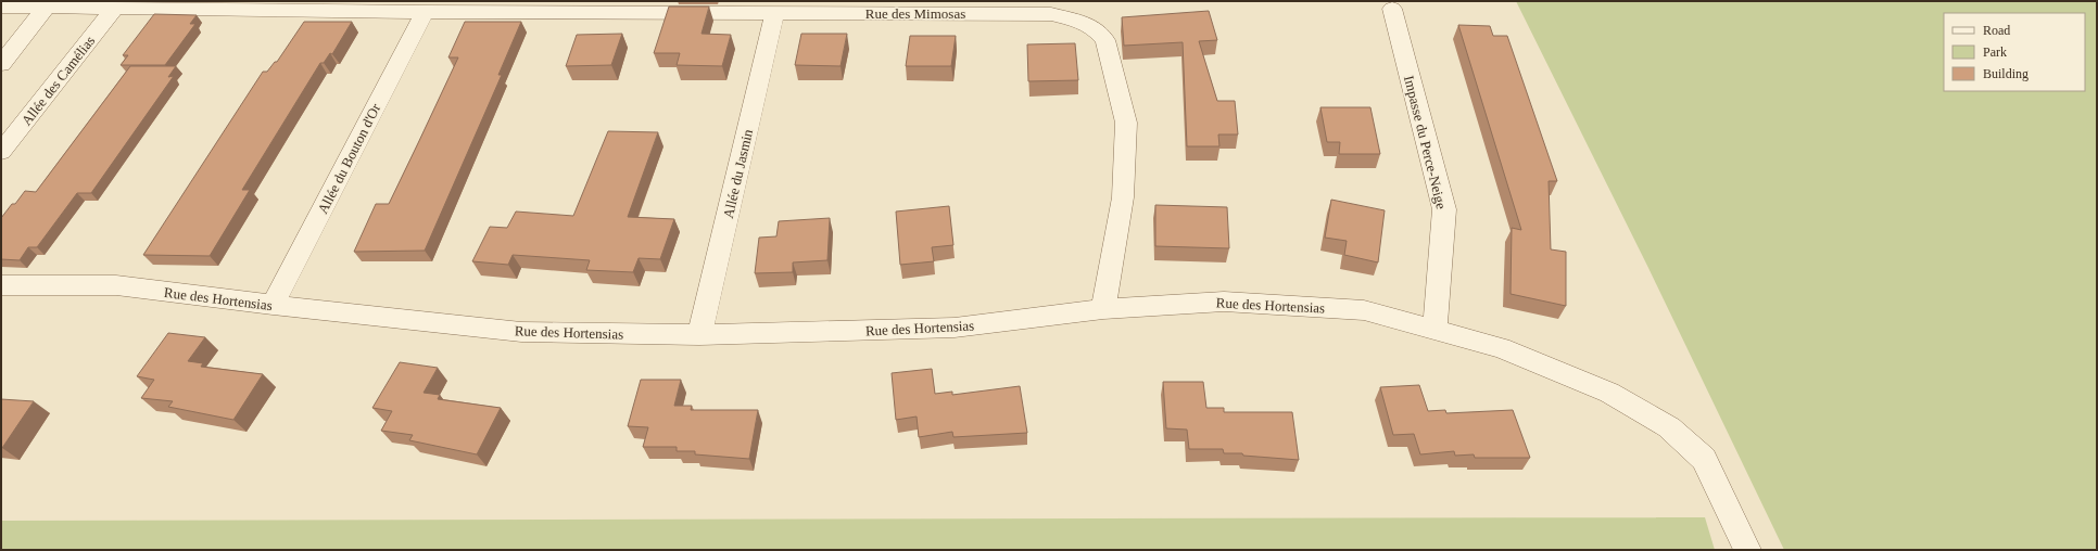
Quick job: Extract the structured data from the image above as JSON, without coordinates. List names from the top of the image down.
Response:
{
  "streets": {
    "street": [
      "Rue des Mimosas",
      "Allée des Camélias",
      "Impasse du Perce-Neige",
      "Allée du Bouton d'Or",
      "Allée du Jasmin",
      "Rue des Hortensias"
    ]
  },
  "crossings": [
    ["Rue des Mimosas", "Allée des Camélias"],
    ["Rue des Mimosas", "Allée du Bouton d'Or"],
    ["Rue des Mimosas", "Allée du Jasmin"],
    ["Rue des Mimosas", "Rue des Hortensias"],
    ["Impasse du Perce-Neige", "Rue des Hortensias"],
    ["Allée du Bouton d'Or", "Rue des Hortensias"],
    ["Allée du Jasmin", "Rue des Hortensias"]
  ],
  "legend": ["Road", "Park", "Building"]
}
